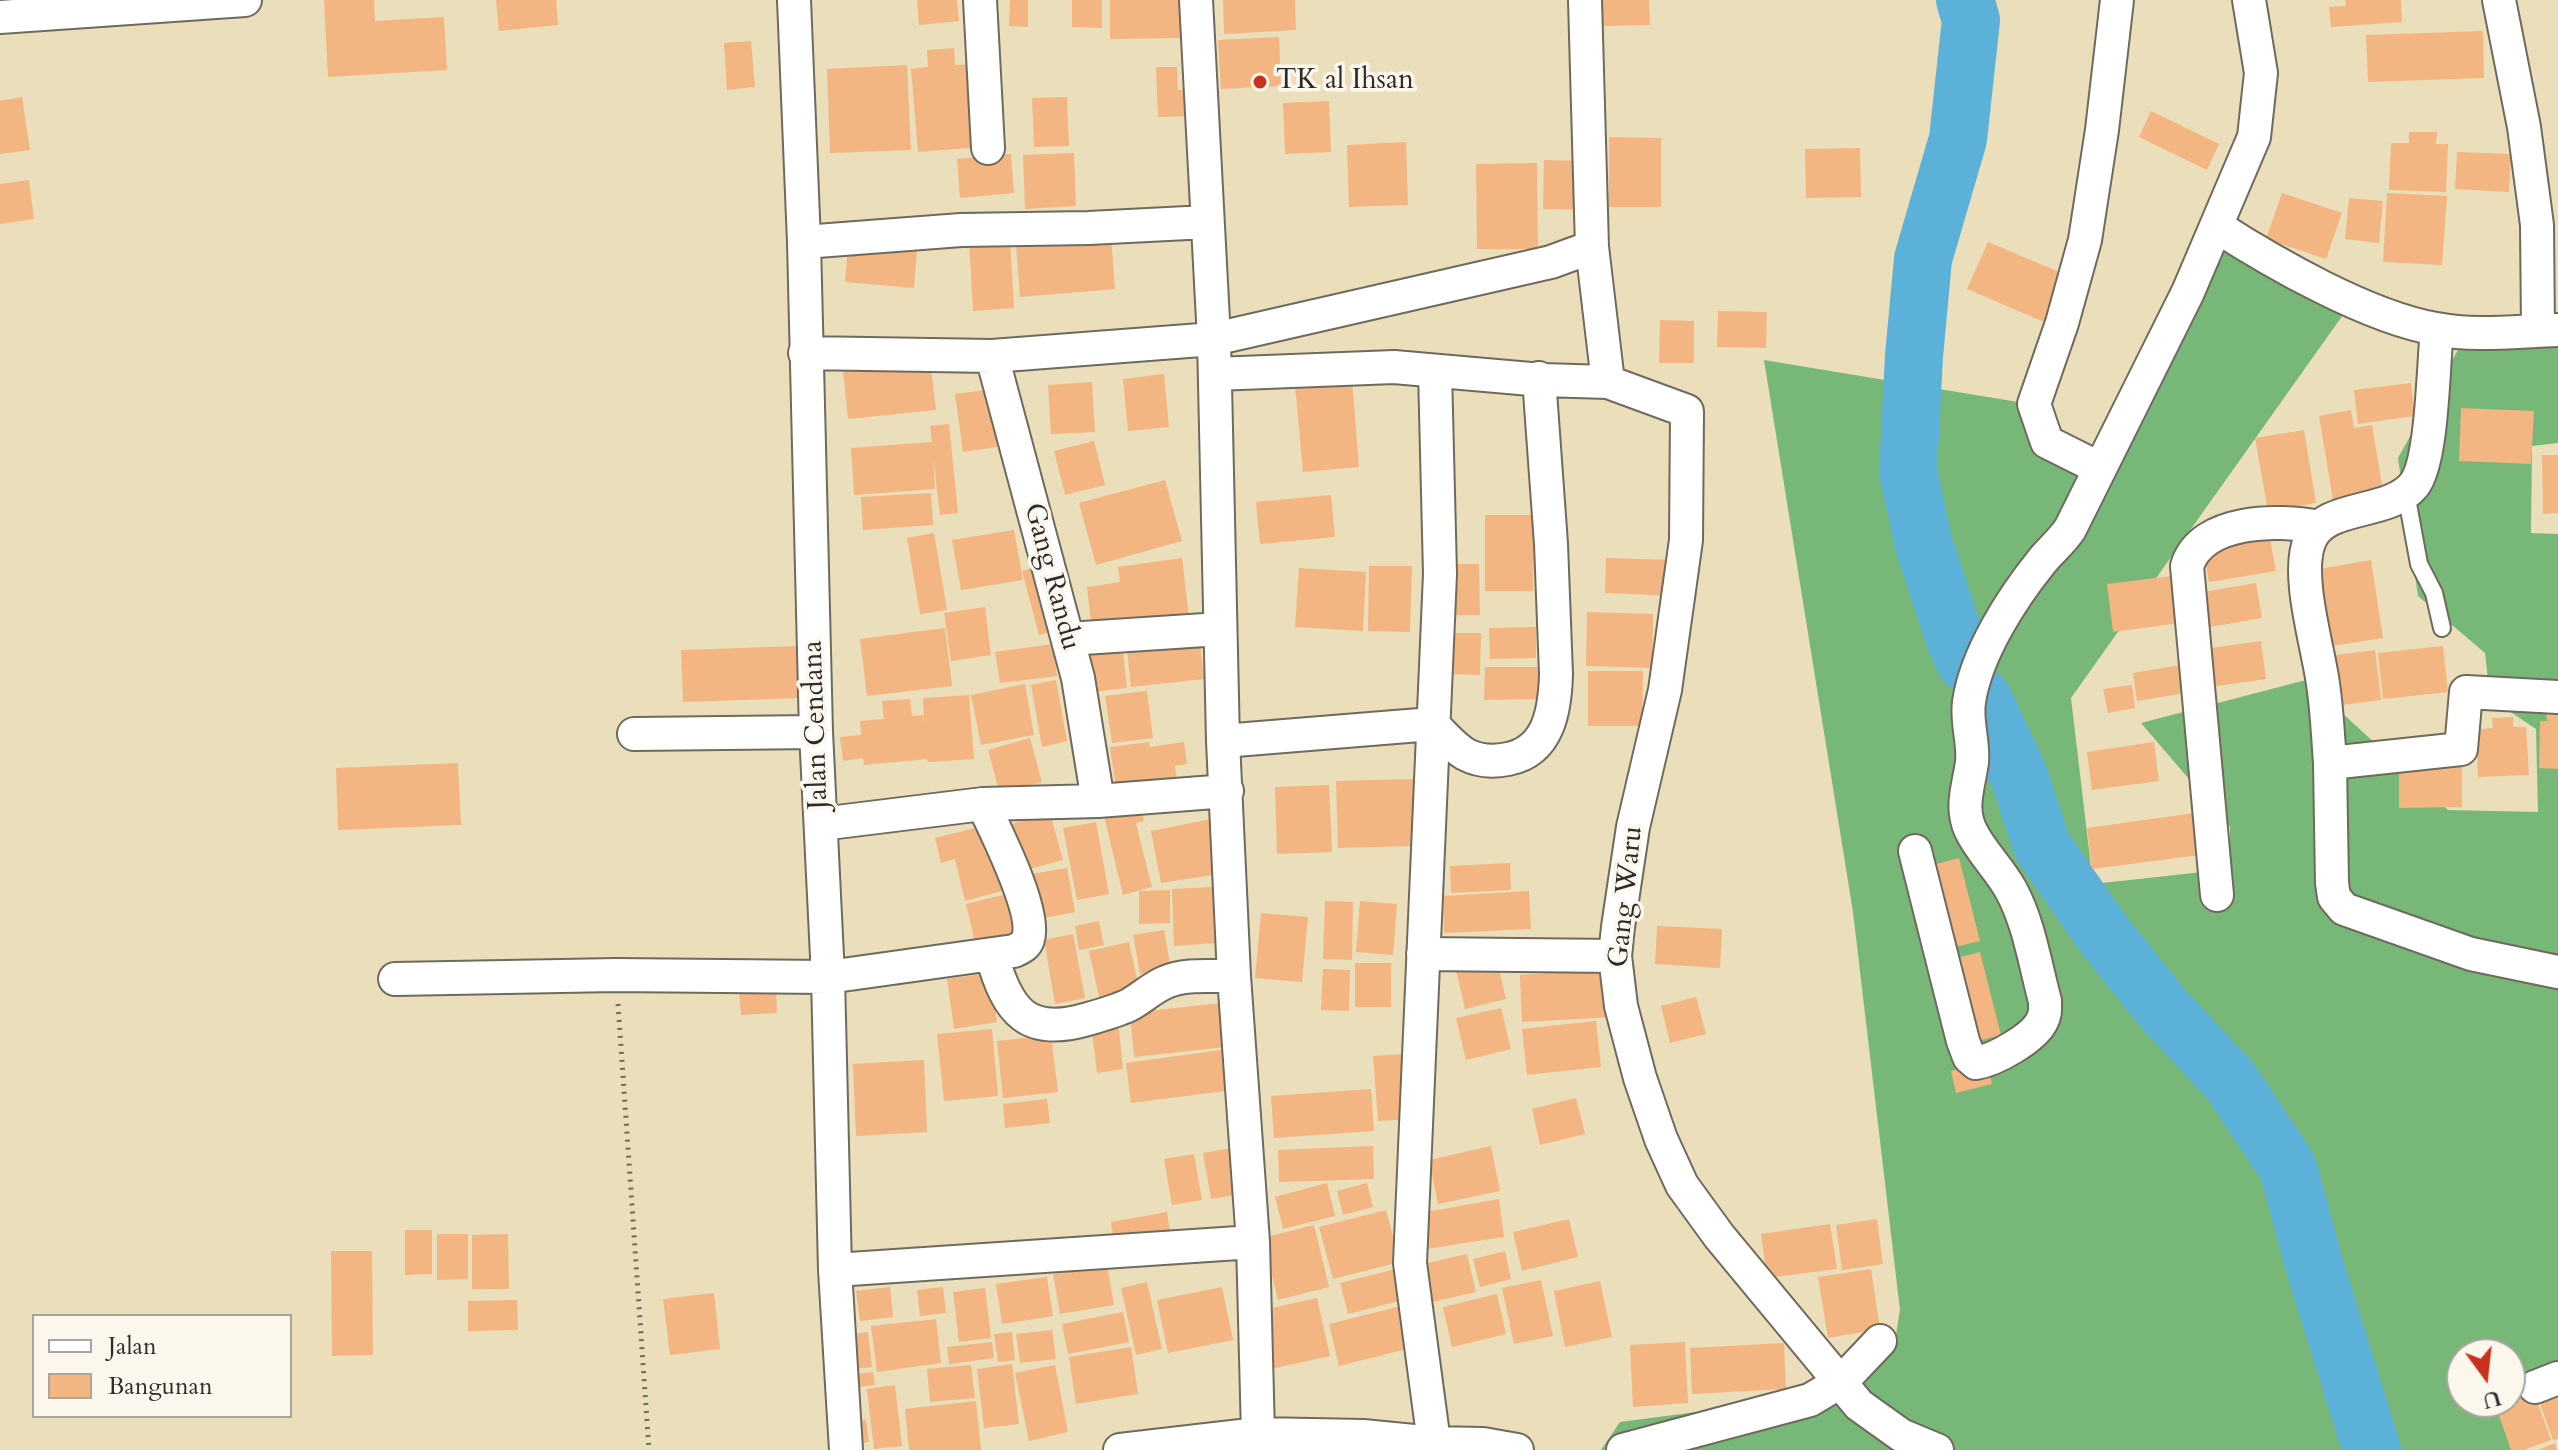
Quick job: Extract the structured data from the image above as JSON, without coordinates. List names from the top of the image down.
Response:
{
  "streets": {
    "street": ["Gang Randu", "Jalan Cendana", "Gang Waru"]
  },
  "places": ["TK al Ihsan"],
  "legend": ["Jalan", "Bangunan"],
  "north": "bottom"
}
